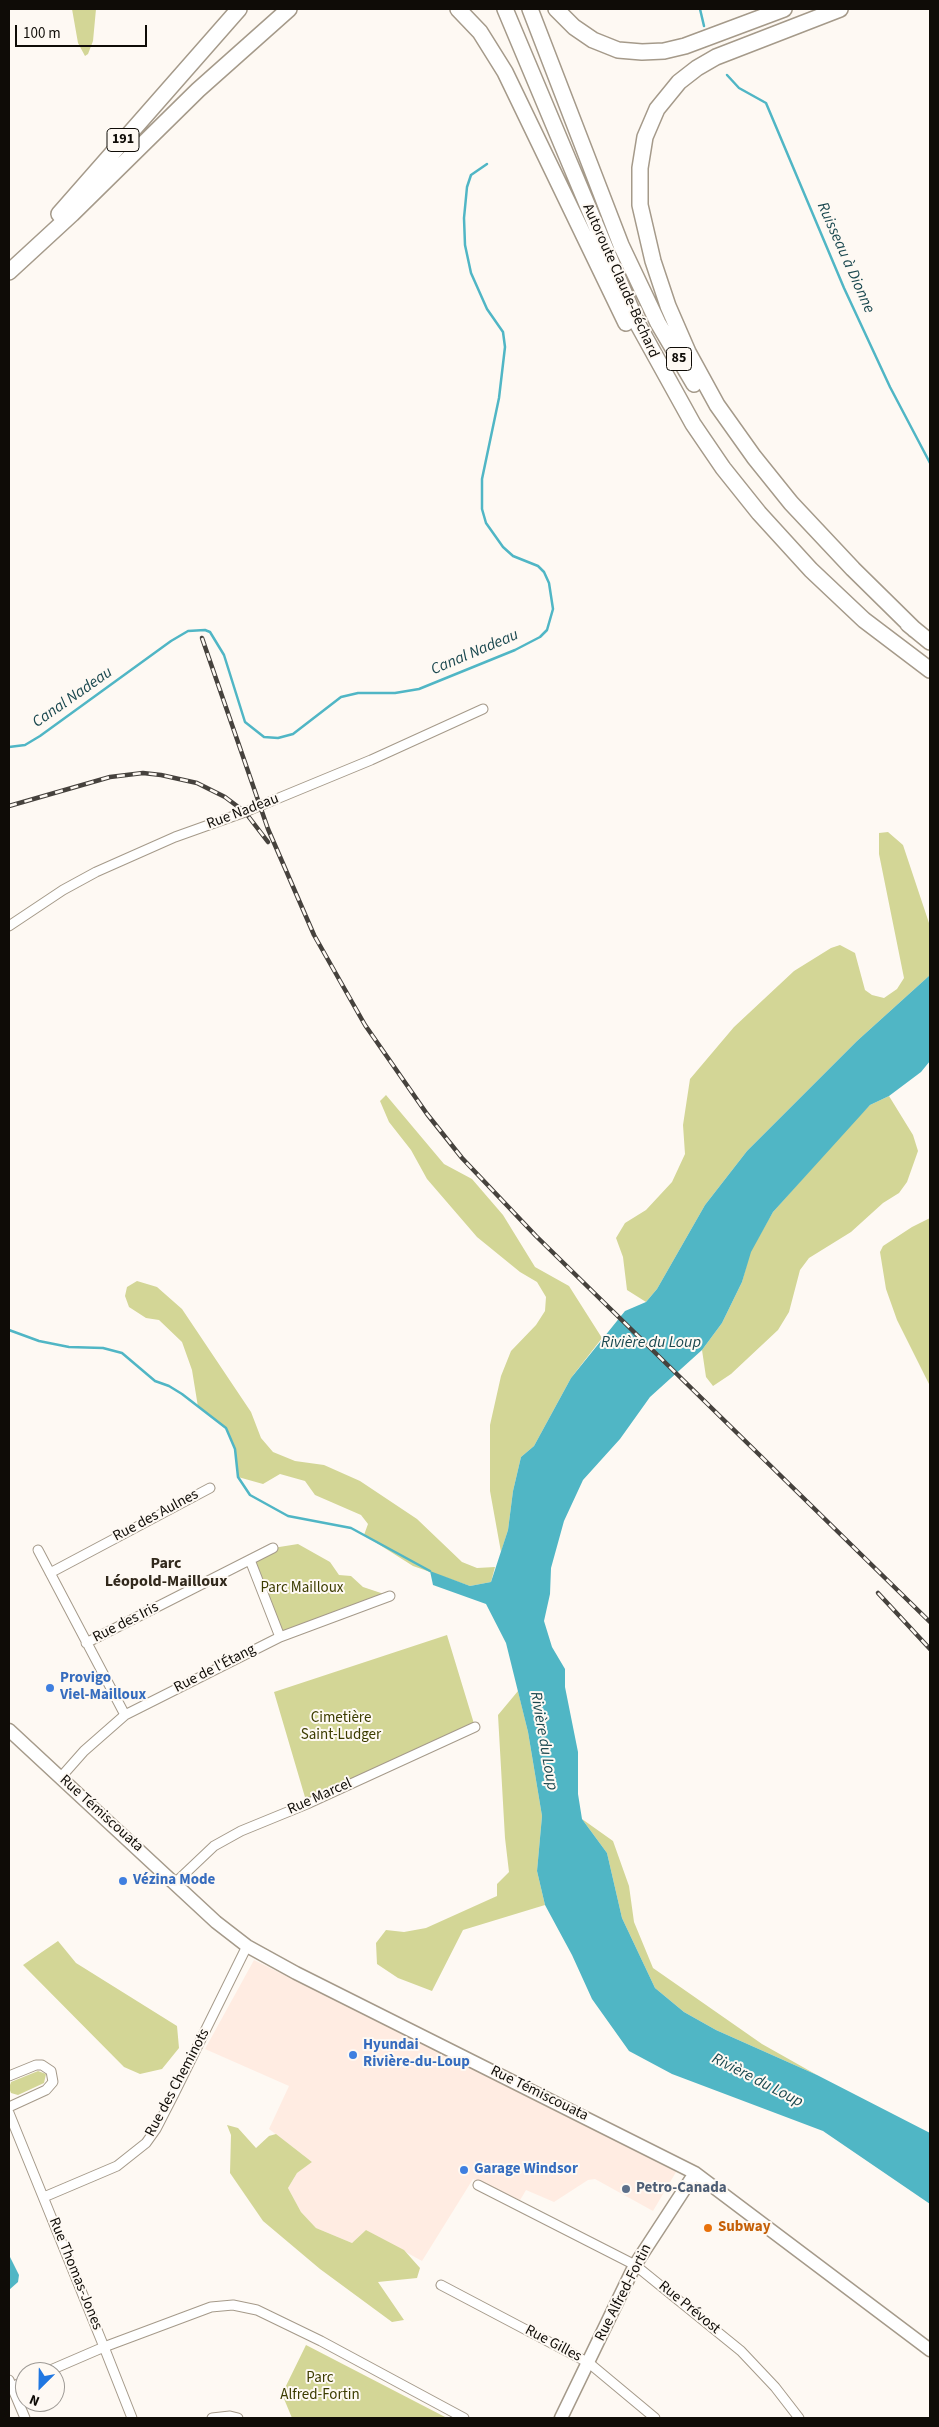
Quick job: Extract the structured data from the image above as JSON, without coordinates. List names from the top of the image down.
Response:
{
  "streets": {
    "highway": ["191", "Autoroute Claude-Béchard", "85"],
    "main road": ["Rue Témiscouata", "Rue Alfred-Fortin"],
    "street": [
      "Rue Nadeau",
      "Rue des Aulnes",
      "Rue des Iris",
      "Rue de l'Étang",
      "Rue Marcel",
      "Rue des Cheminots",
      "Rue Thomas-Jones",
      "Rue Prévost",
      "Rue Gilles"
    ]
  },
  "crossings": [
    ["Rue de l'Étang", "Rue Témiscouata"],
    ["Rue Marcel", "Rue Témiscouata"],
    ["Rue Témiscouata", "Rue des Cheminots"],
    ["Rue Témiscouata", "Rue Alfred-Fortin"],
    ["Rue des Cheminots", "Rue Thomas-Jones"],
    ["Rue Alfred-Fortin", "Rue Prévost"],
    ["Rue Alfred-Fortin", "Rue Gilles"]
  ],
  "districts": ["Parc Léopold-Mailloux"],
  "water": ["Ruisseau à Dionne", "Canal Nadeau", "Rivière du Loup"],
  "parks": ["Parc Mailloux", "Cimetière Saint-Ludger", "Parc Alfred-Fortin"],
  "places": [
    "Provigo Viel-Mailloux",
    "Vézina Mode",
    "Hyundai Rivière-du-Loup",
    "Garage Windsor",
    "Petro-Canada",
    "Subway"
  ],
  "scale_bar": "100 m",
  "north": "bottom left"
}
